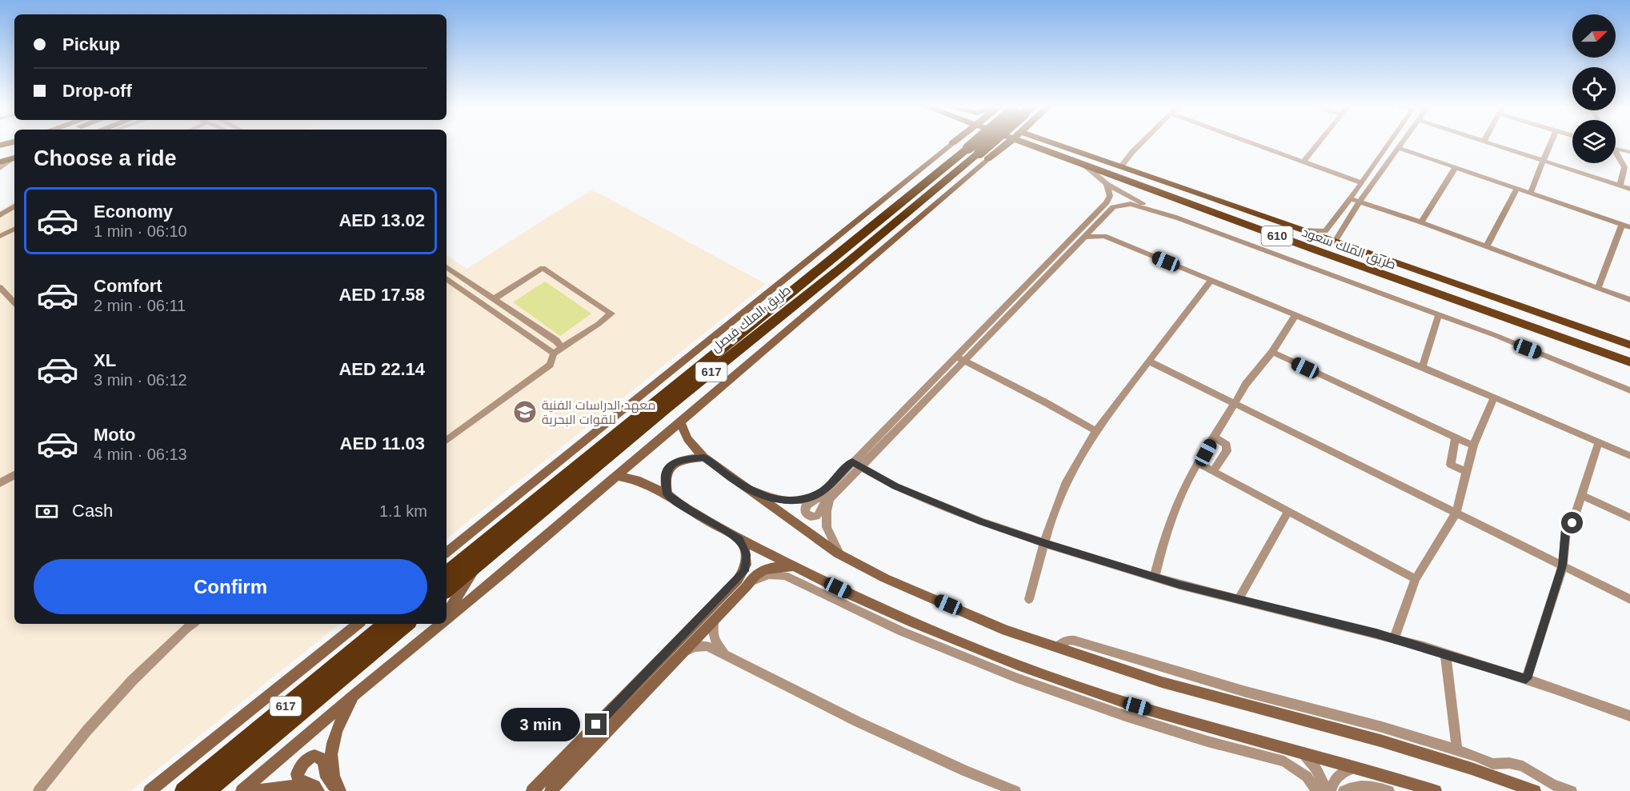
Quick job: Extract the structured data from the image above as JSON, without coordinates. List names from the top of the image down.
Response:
{
  "streets": {
    "highway": ["طريق الملك فيصل", "617"],
    "main road": ["610", "طريق الملك سعود"]
  },
  "places": {
    "school or university": ["معهد الدراسات الفنية للقوات البحرية"]
  },
  "north": "right",
  "page": {
    "banner": ["Pickup", "Drop-off"],
    "heading": "Choose a ride",
    "list": [
      {
        "name": "Economy",
        "note": "1 min · 06:10",
        "value": "AED 13.02"
      },
      {
        "name": "Comfort",
        "note": "2 min · 06:11",
        "value": "AED 17.58"
      },
      {
        "name": "XL",
        "note": "3 min · 06:12",
        "value": "AED 22.14"
      },
      {
        "name": "Moto",
        "note": "4 min · 06:13",
        "value": "AED 11.03"
      }
    ],
    "pay": ["Cash", "1.1 km"],
    "buttons": "Confirm",
    "bubble": "3 min"
  }
}
